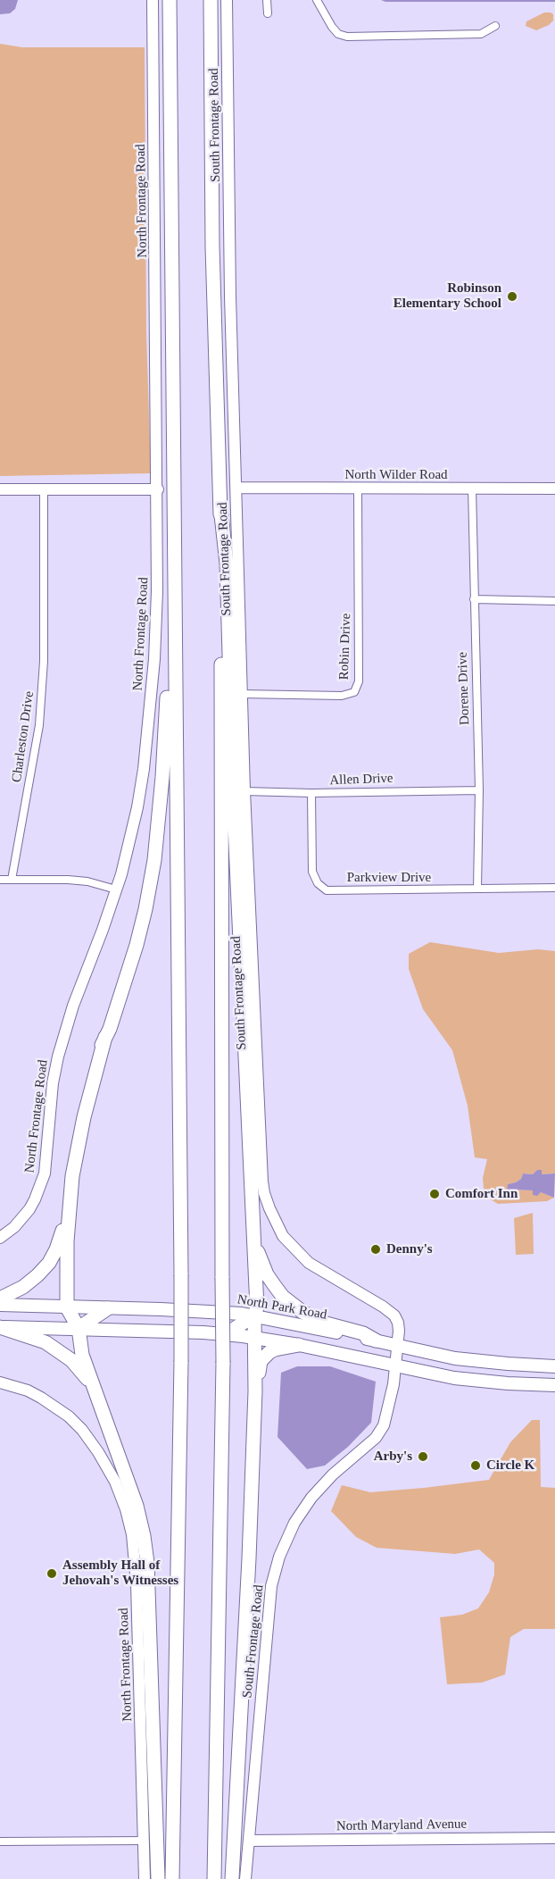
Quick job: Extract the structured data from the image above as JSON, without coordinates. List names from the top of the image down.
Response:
{
  "streets": {
    "main road": ["North Park Road"],
    "street": [
      "South Frontage Road",
      "North Frontage Road",
      "North Wilder Road",
      "Robin Drive",
      "Dorene Drive",
      "Charleston Drive",
      "Allen Drive",
      "Parkview Drive",
      "North Maryland Avenue"
    ]
  },
  "crossings": [
    ["South Frontage Road", "North Wilder Road"],
    ["South Frontage Road", "Robin Drive"],
    ["South Frontage Road", "Allen Drive"],
    ["South Frontage Road", "North Park Road"],
    ["South Frontage Road", "North Maryland Avenue"],
    ["North Wilder Road", "Robin Drive"],
    ["North Wilder Road", "Dorene Drive"],
    ["Dorene Drive", "Allen Drive"],
    ["Dorene Drive", "Parkview Drive"],
    ["Allen Drive", "Parkview Drive"]
  ],
  "places": [
    "Robinson Elementary School",
    "Comfort Inn",
    "Denny's",
    "Arby's",
    "Circle K",
    "Assembly Hall of Jehovah's Witnesses"
  ]
}
